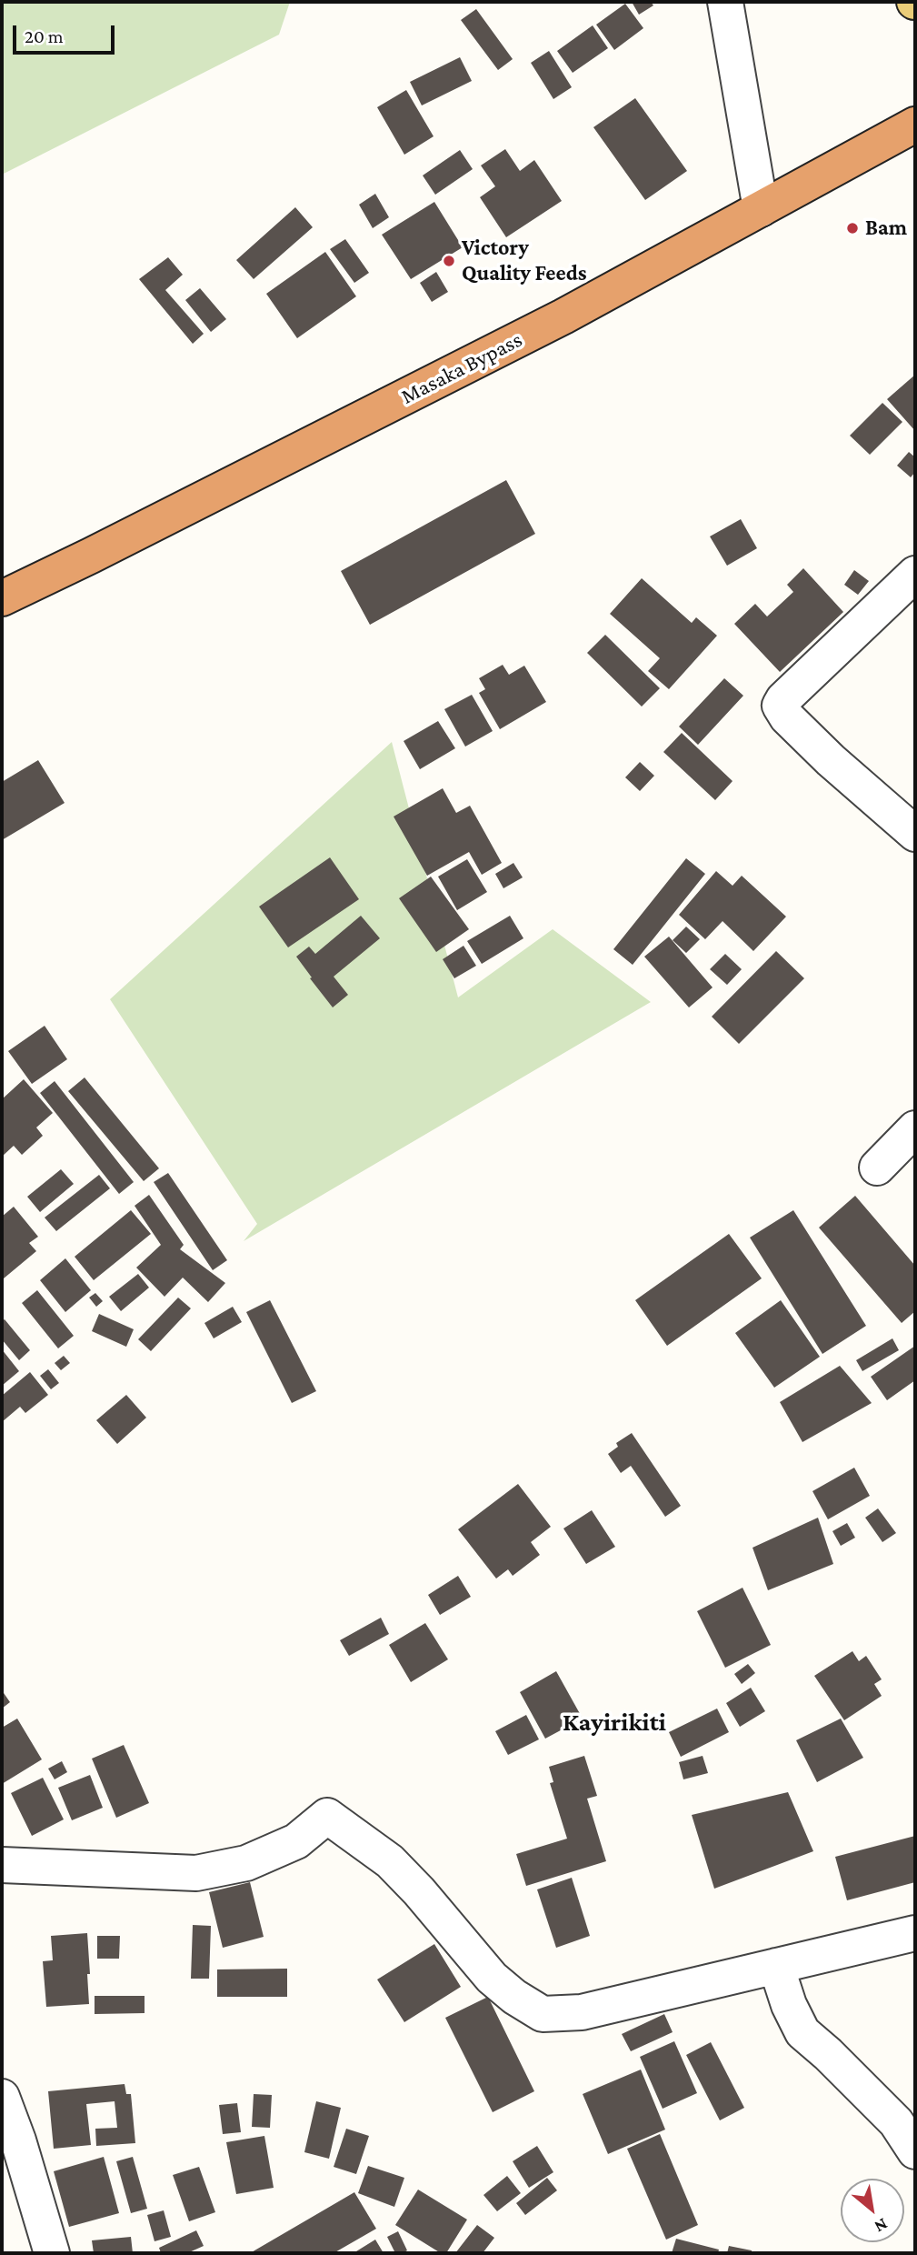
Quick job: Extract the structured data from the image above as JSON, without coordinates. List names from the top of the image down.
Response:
{
  "streets": {
    "highway": ["Masaka Bypass"]
  },
  "districts": ["Kayirikiti"],
  "places": ["Bam", "Victory Quality Feeds"],
  "scale_bar": "20 m",
  "north": "bottom right"
}
